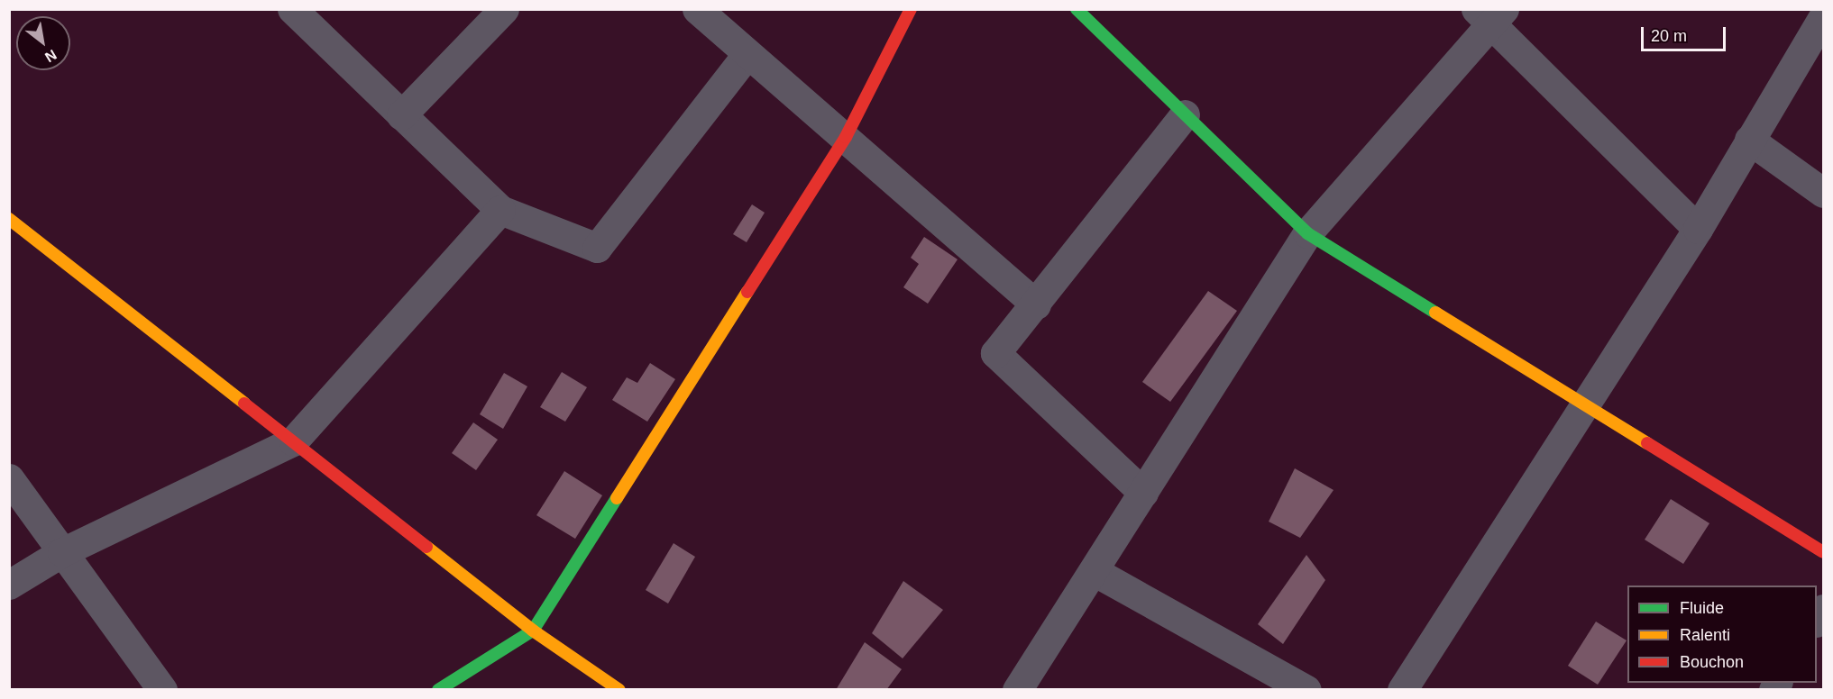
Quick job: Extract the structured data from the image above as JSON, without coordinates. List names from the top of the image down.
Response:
{
  "legend": ["Fluide", "Ralenti", "Bouchon"],
  "scale_bar": "20 m",
  "north": "bottom right"
}
